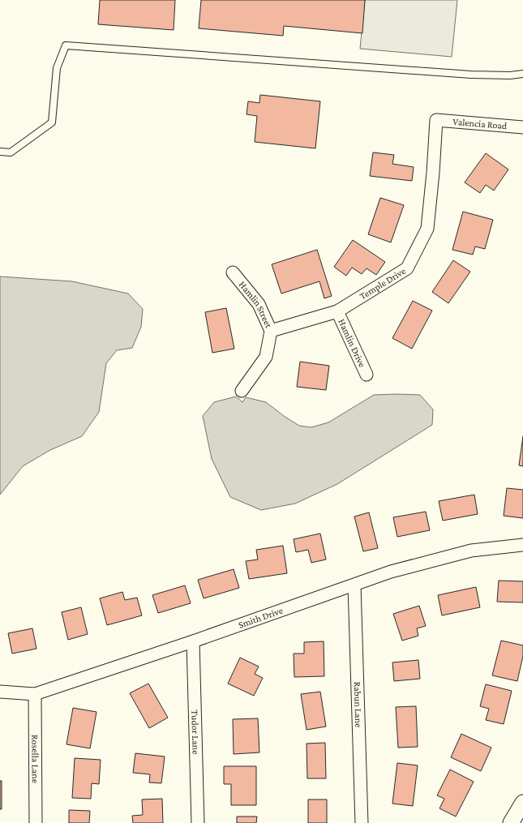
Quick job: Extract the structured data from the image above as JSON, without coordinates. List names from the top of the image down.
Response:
{
  "streets": {
    "street": [
      "Valencia Road",
      "Temple Drive",
      "Hamlin Street",
      "Hamlin Drive",
      "Smith Drive",
      "Rabun Lane",
      "Tudor Lane",
      "Rosella Lane"
    ]
  },
  "crossings": [
    ["Valencia Road", "Temple Drive"],
    ["Temple Drive", "Hamlin Street"],
    ["Temple Drive", "Hamlin Drive"],
    ["Smith Drive", "Rabun Lane"],
    ["Smith Drive", "Tudor Lane"],
    ["Smith Drive", "Rosella Lane"]
  ]
}
